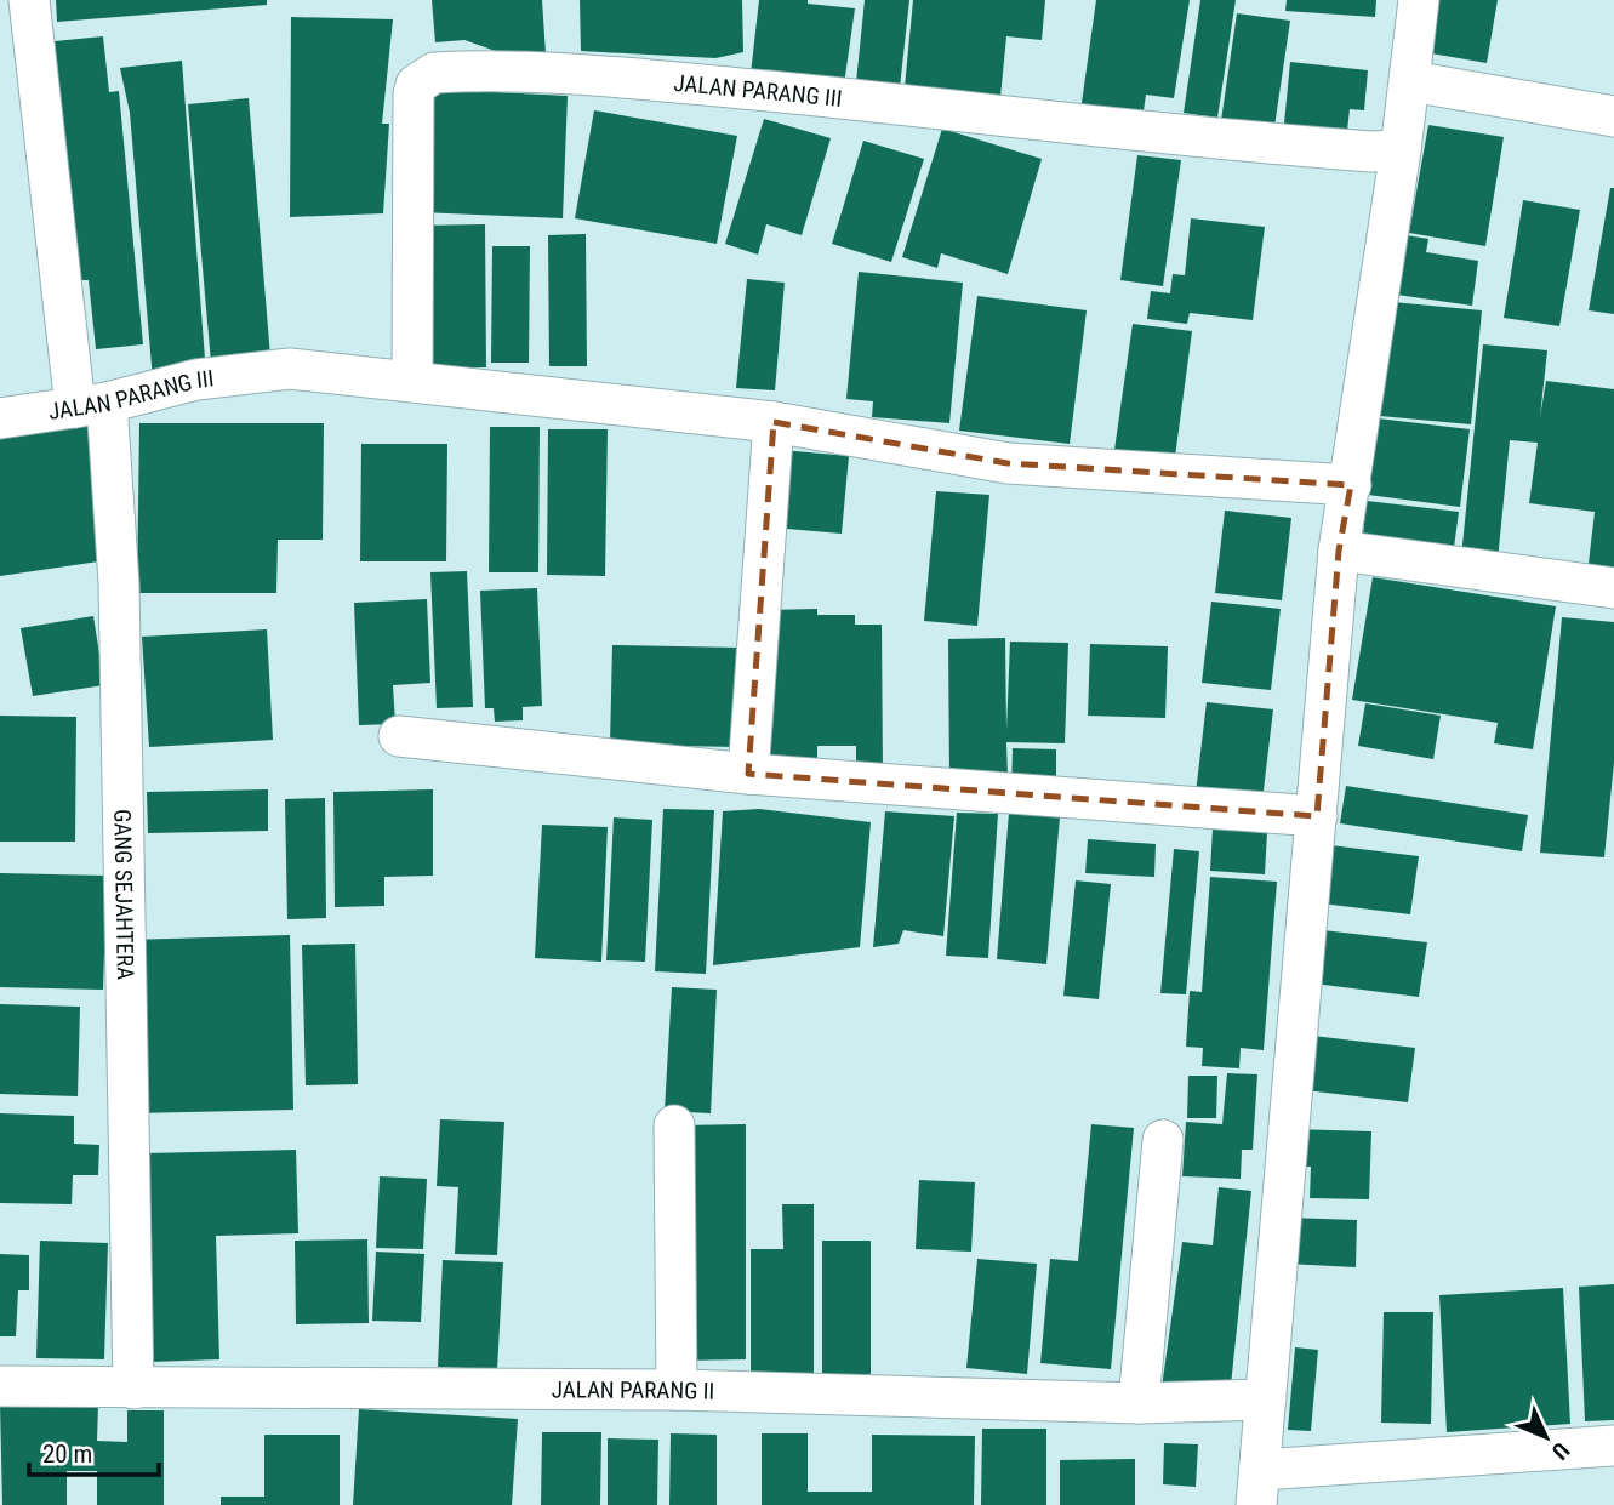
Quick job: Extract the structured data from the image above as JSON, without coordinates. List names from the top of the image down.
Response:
{
  "streets": {
    "street": ["JALAN PARANG III", "GANG SEJAHTERA", "JALAN PARANG II"]
  },
  "crossings": [
    ["JALAN PARANG III", "GANG SEJAHTERA"],
    ["GANG SEJAHTERA", "JALAN PARANG II"]
  ],
  "scale_bar": "20 m",
  "north": "bottom right"
}
